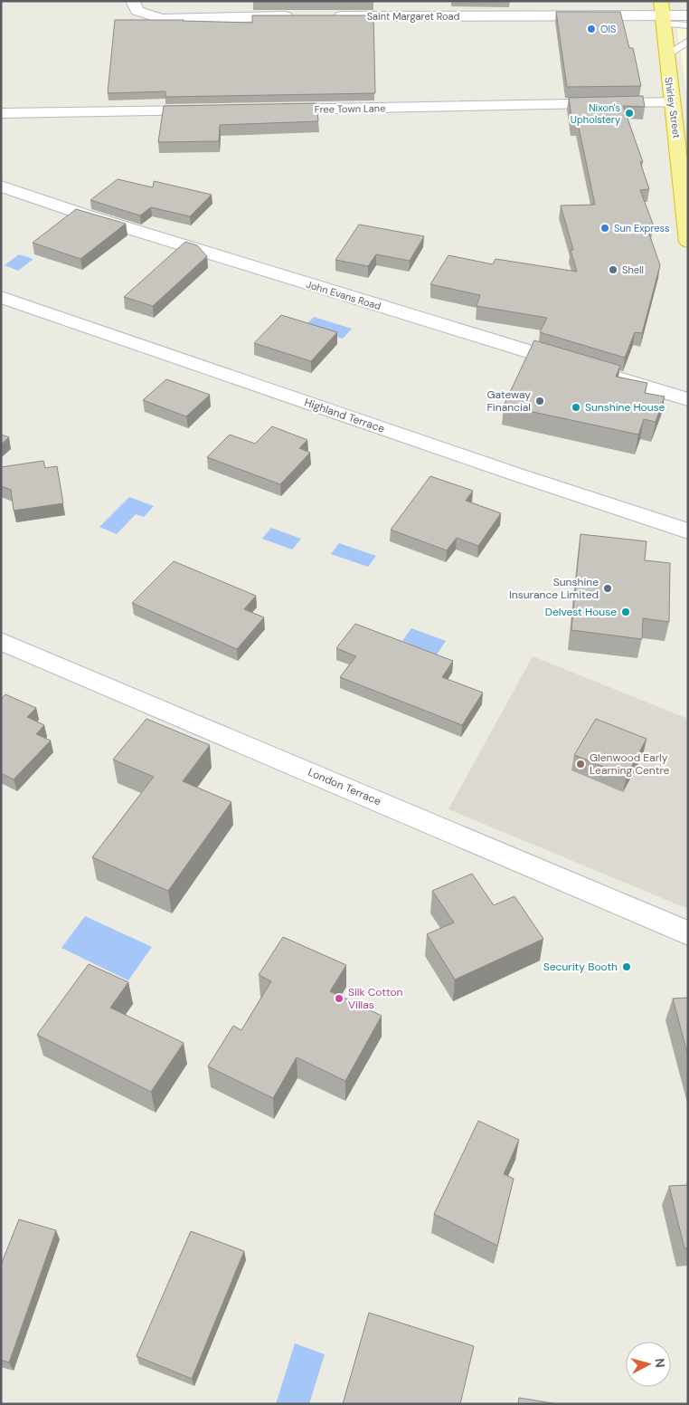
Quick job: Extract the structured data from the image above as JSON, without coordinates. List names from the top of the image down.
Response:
{
  "streets": {
    "highway": ["Shirley Street"],
    "street": [
      "Saint Margaret Road",
      "Free Town Lane",
      "John Evans Road",
      "Highland Terrace",
      "London Terrace"
    ]
  },
  "crossings": [
    ["Saint Margaret Road", "Shirley Street"],
    ["Shirley Street", "Free Town Lane"]
  ],
  "places": [
    "OIS",
    "Nixon's Upholstery",
    "Sun Express",
    "Shell",
    "Gateway Financial",
    "Sunshine House",
    "Sunshine Insurance Limited",
    "Delvest House",
    "Glenwood Early Learning Centre",
    "Security Booth",
    "Silk Cotton Villas"
  ],
  "north": "right"
}
